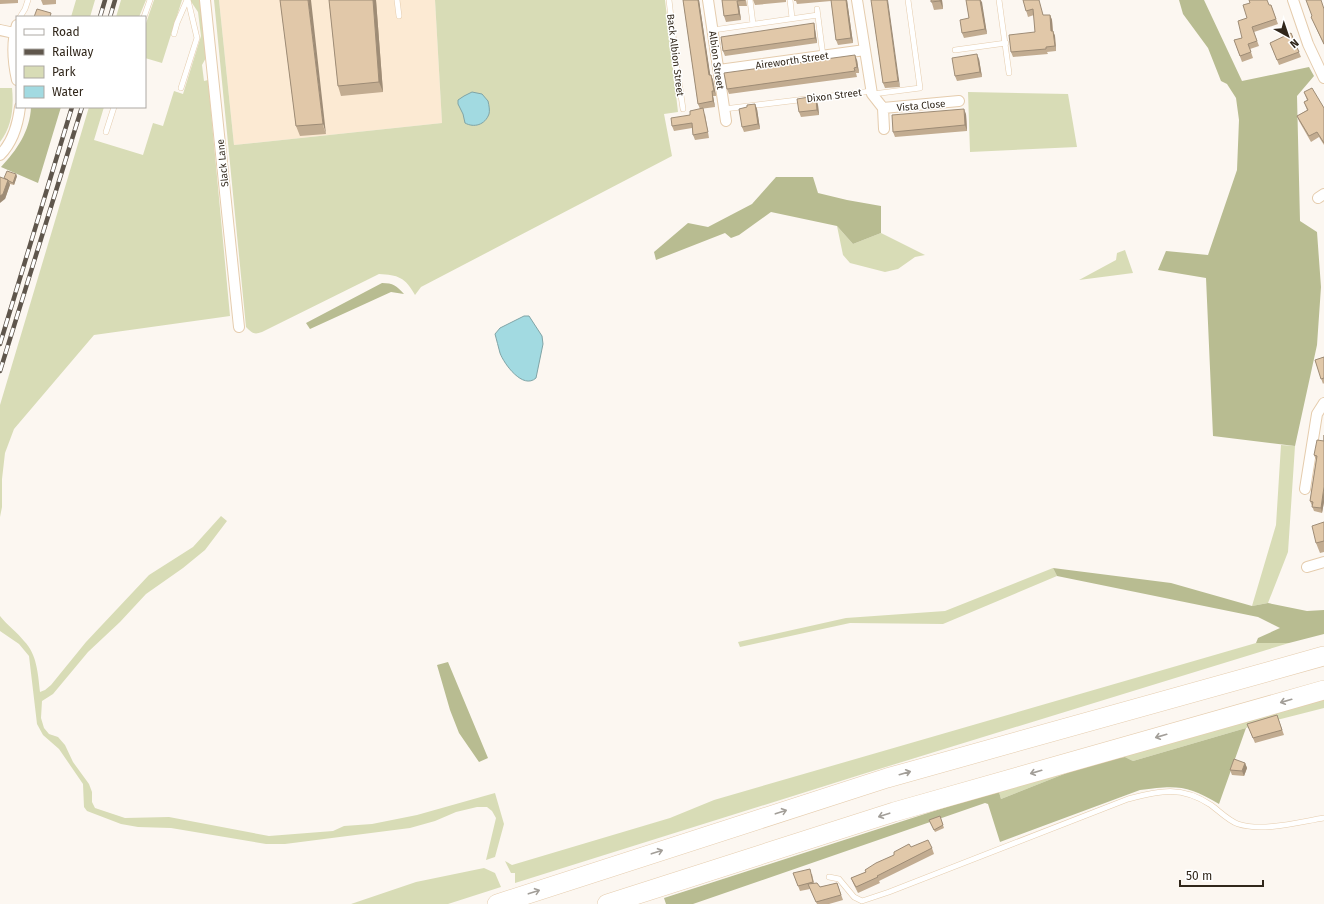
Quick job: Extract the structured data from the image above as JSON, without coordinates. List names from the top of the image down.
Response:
{
  "streets": {
    "street": [
      "Albion Street",
      "Aireworth Street",
      "Dixon Street",
      "Vista Close",
      "Slack Lane"
    ],
    "lane": ["Back Albion Street"]
  },
  "crossings": [
    ["Albion Street", "Aireworth Street"],
    ["Albion Street", "Dixon Street"],
    ["Aireworth Street", "Dixon Street"],
    ["Dixon Street", "Vista Close"]
  ],
  "legend": [
    "Road",
    "Railway",
    "Park",
    "Water"
  ],
  "scale_bar": "50 m",
  "north": "bottom right"
}
